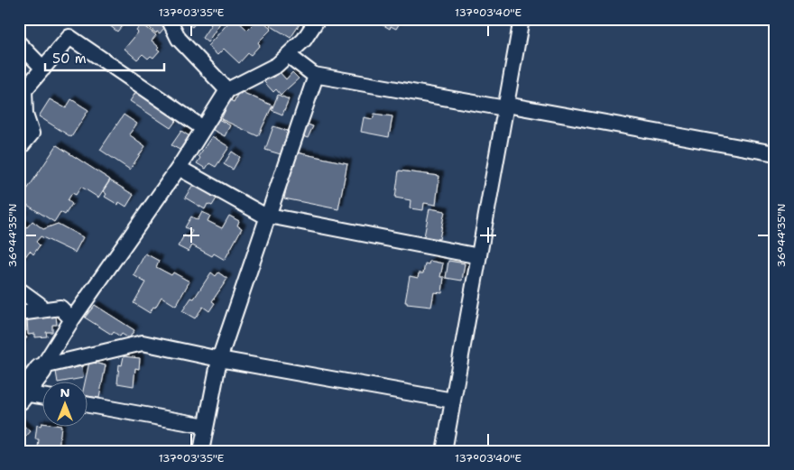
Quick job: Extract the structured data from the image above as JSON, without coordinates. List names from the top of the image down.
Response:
{
  "scale_bar": "50 m",
  "north": "top",
  "coordinates": ["137°03'35\"E", "137°03'40\"E", "36°44'35\"N"]
}
